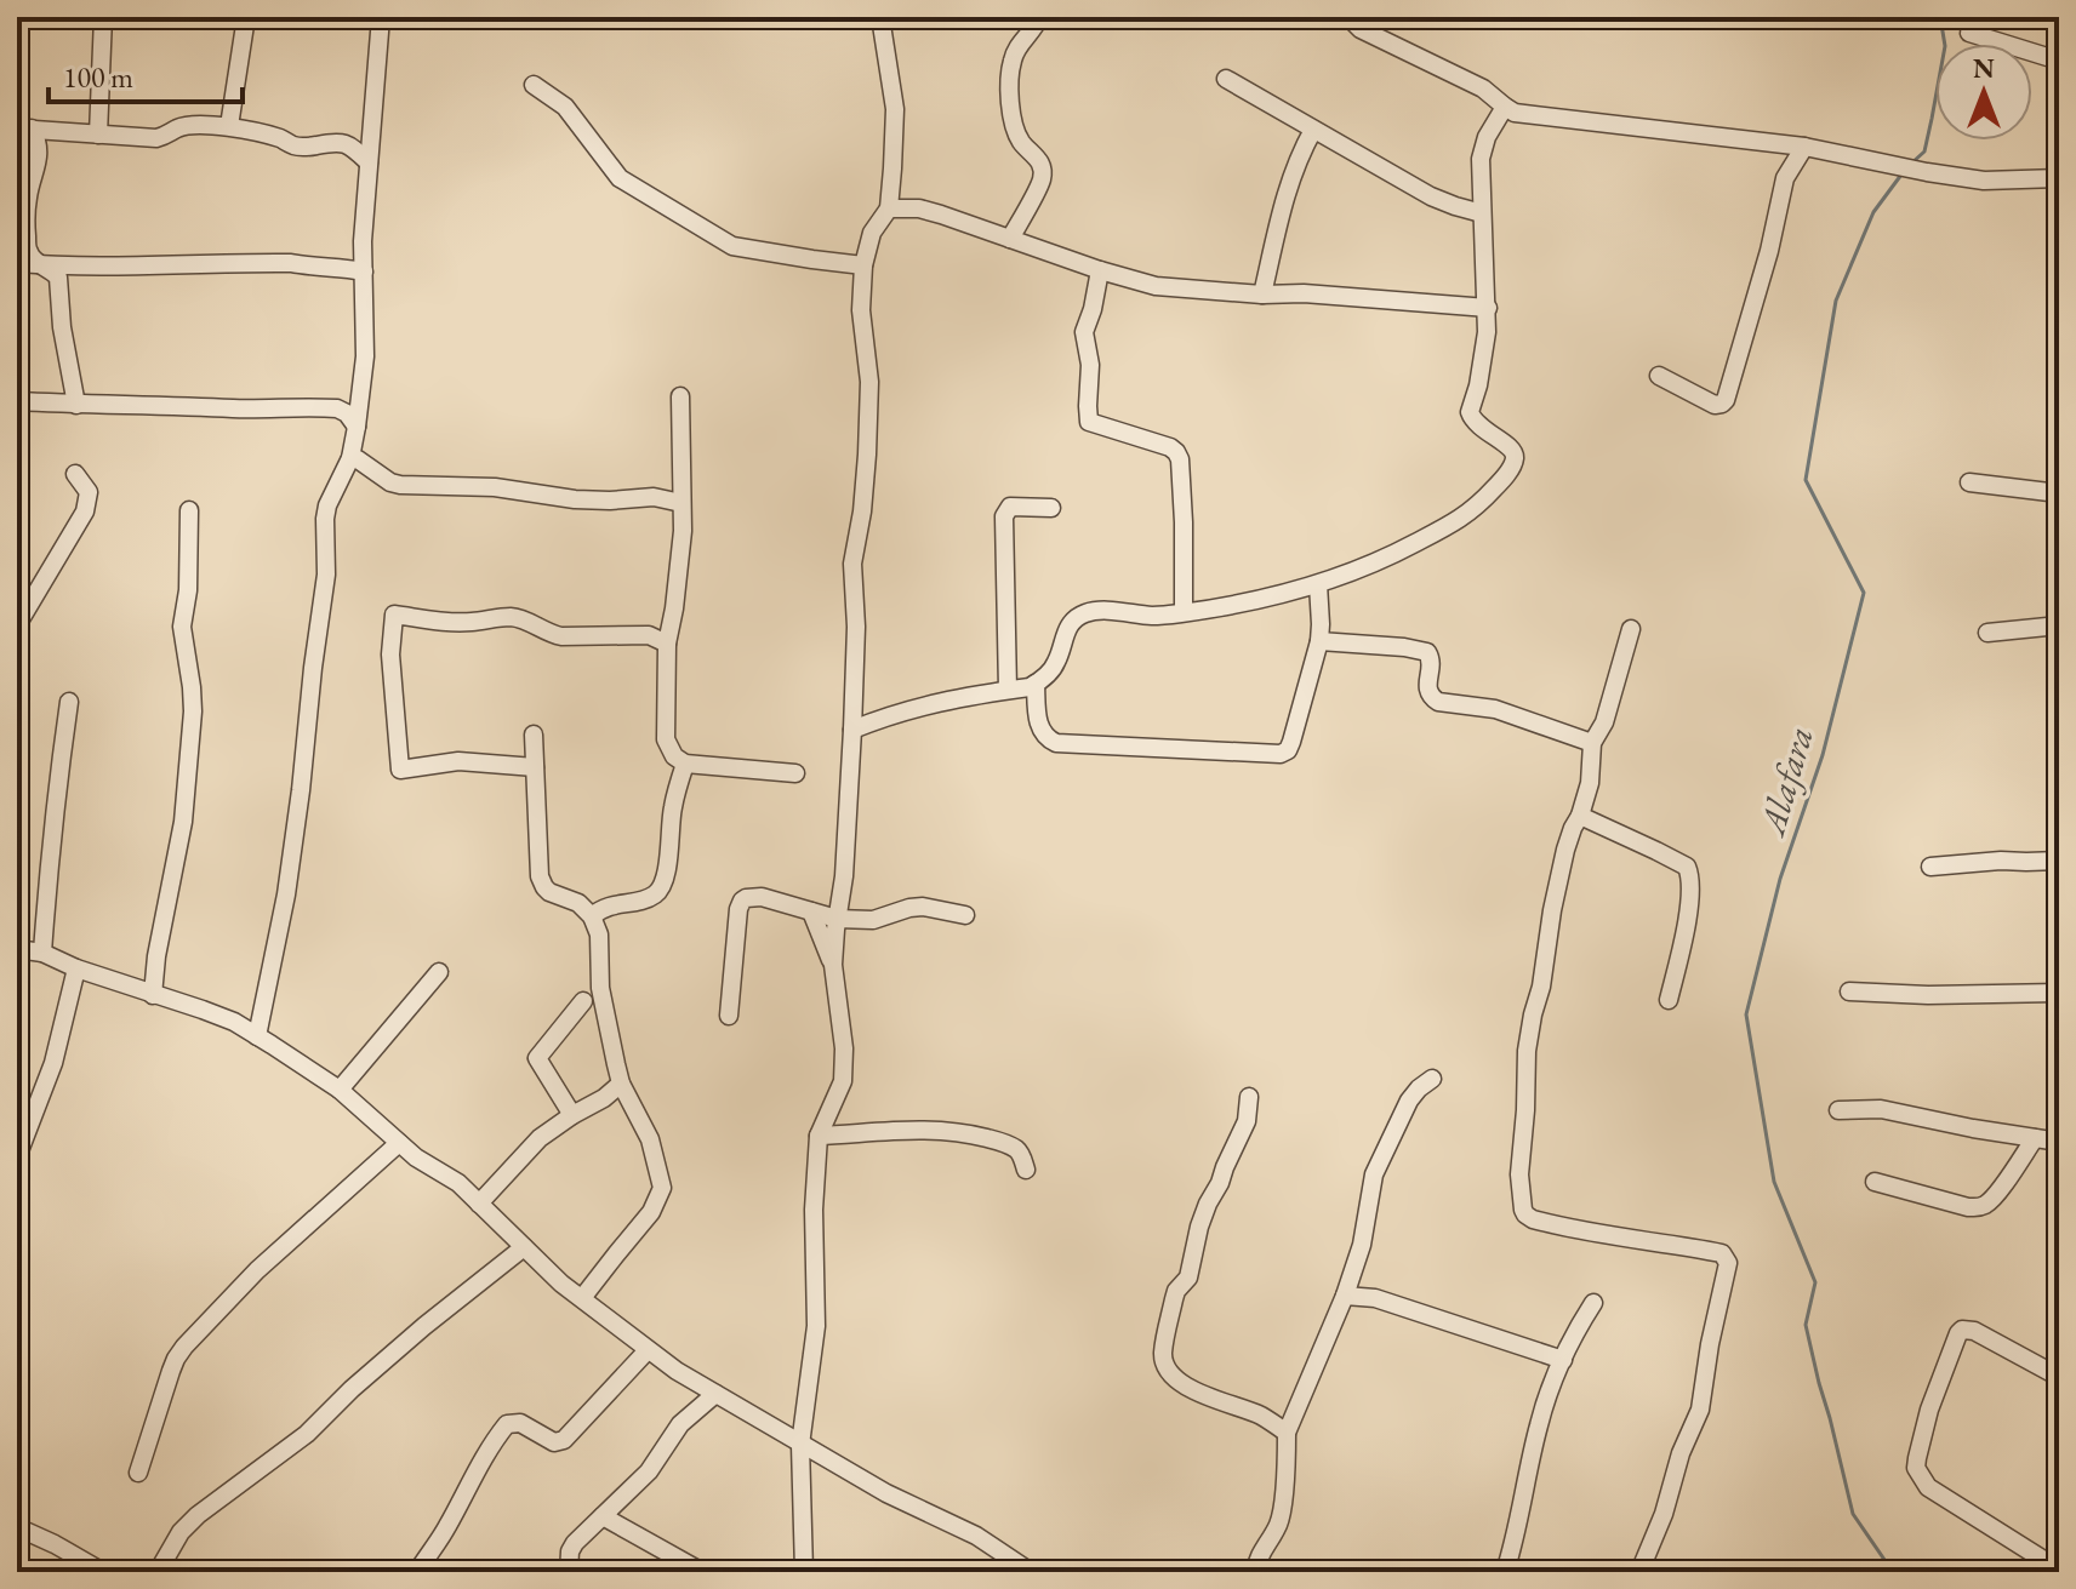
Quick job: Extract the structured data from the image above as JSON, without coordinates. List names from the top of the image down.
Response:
{
  "water": ["Alafara"],
  "scale_bar": "100 m",
  "north": "top"
}
